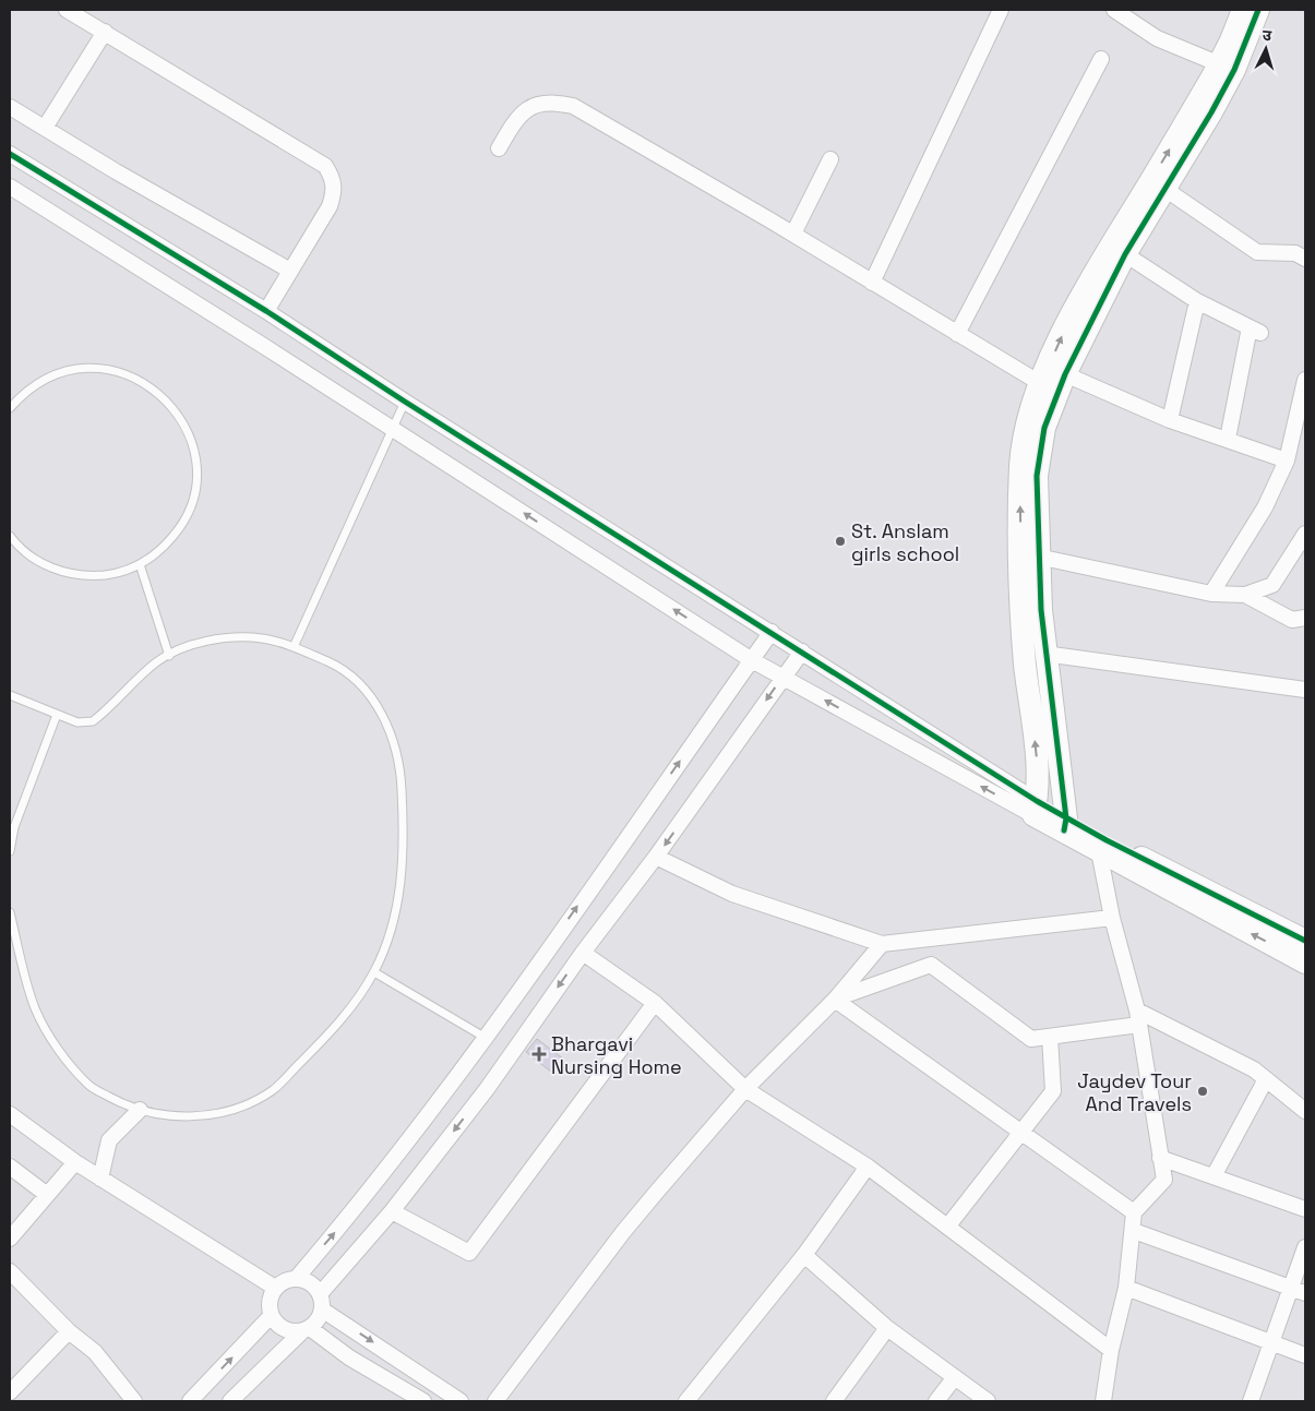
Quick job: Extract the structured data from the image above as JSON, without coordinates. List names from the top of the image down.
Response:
{
  "places": {
    "other": ["St. Anslam girls school", "Jaydev Tour And Travels"],
    "health": ["Bhargavi Nursing Home"]
  },
  "north": "top"
}
